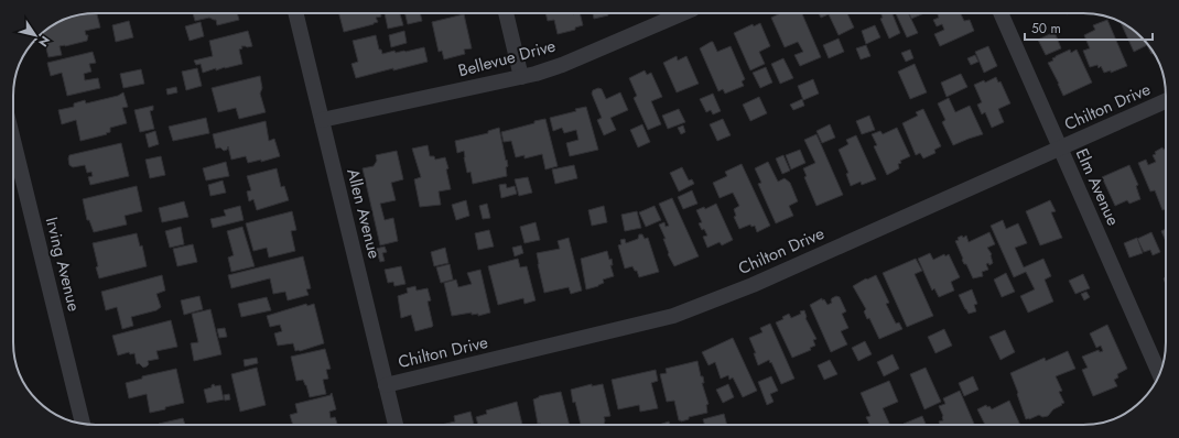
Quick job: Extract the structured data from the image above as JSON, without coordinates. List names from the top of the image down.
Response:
{
  "streets": {
    "street": [
      "Bellevue Drive",
      "Chilton Drive",
      "Elm Avenue",
      "Allen Avenue",
      "Irving Avenue"
    ]
  },
  "crossings": [
    ["Bellevue Drive", "Allen Avenue"],
    ["Chilton Drive", "Elm Avenue"],
    ["Chilton Drive", "Allen Avenue"]
  ],
  "scale_bar": "50 m",
  "north": "bottom right"
}
